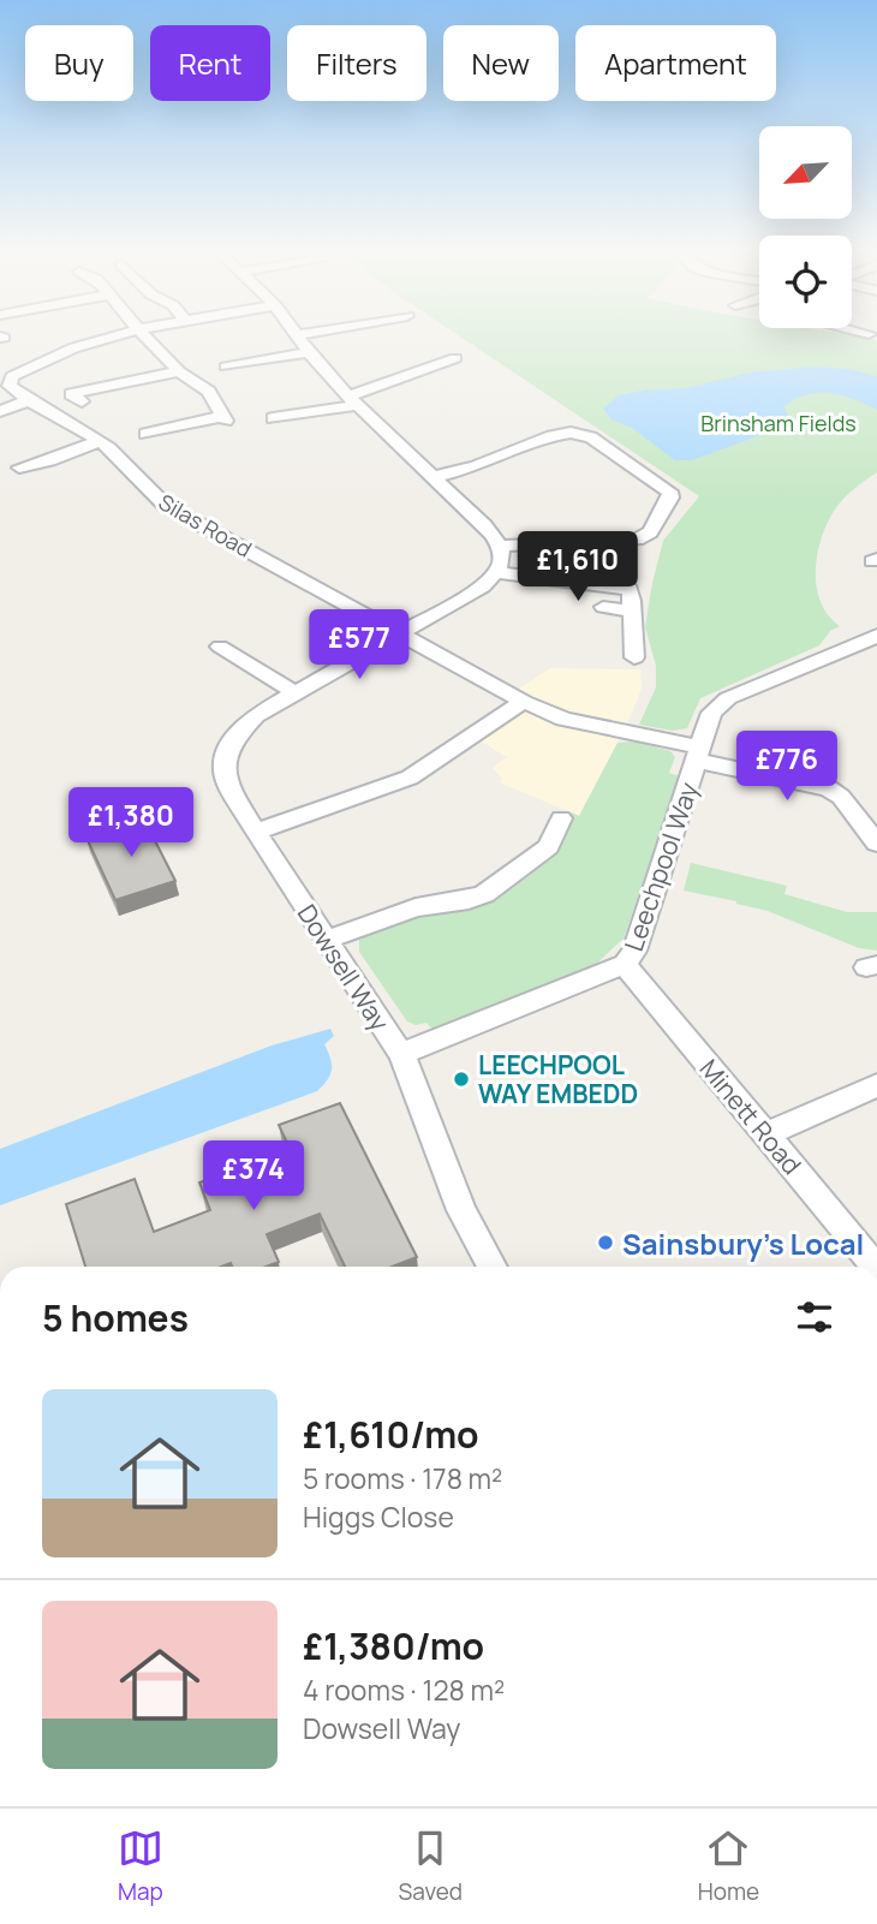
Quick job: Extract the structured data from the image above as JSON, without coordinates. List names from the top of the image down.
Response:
{
  "streets": {
    "street": [
      "Silas Road",
      "Leechpool Way",
      "Dowsell Way",
      "Minett Road"
    ]
  },
  "crossings": [
    ["Silas Road", "Leechpool Way"],
    ["Silas Road", "Dowsell Way"],
    ["Leechpool Way", "Dowsell Way"],
    ["Leechpool Way", "Minett Road"]
  ],
  "parks": ["Brinsham Fields"],
  "places": ["LEECHPOOL WAY EMBEDD", "Sainsbury's Local"],
  "north": "bottom left",
  "page": {
    "chip": [
      "Buy",
      "Rent",
      "Filters",
      "New",
      "Apartment"
    ],
    "price": [
      "£1,610",
      "£577",
      "£776",
      "£1,380",
      "£374"
    ],
    "heading": "5 homes",
    "list": [
      {
        "name": "£1,610/mo",
        "note": "5 rooms · 178 m² · Higgs Close"
      },
      {
        "name": "£1,380/mo",
        "note": "4 rooms · 128 m² · Dowsell Way"
      }
    ],
    "tabs": ["Map", "Saved", "Home"]
  }
}
